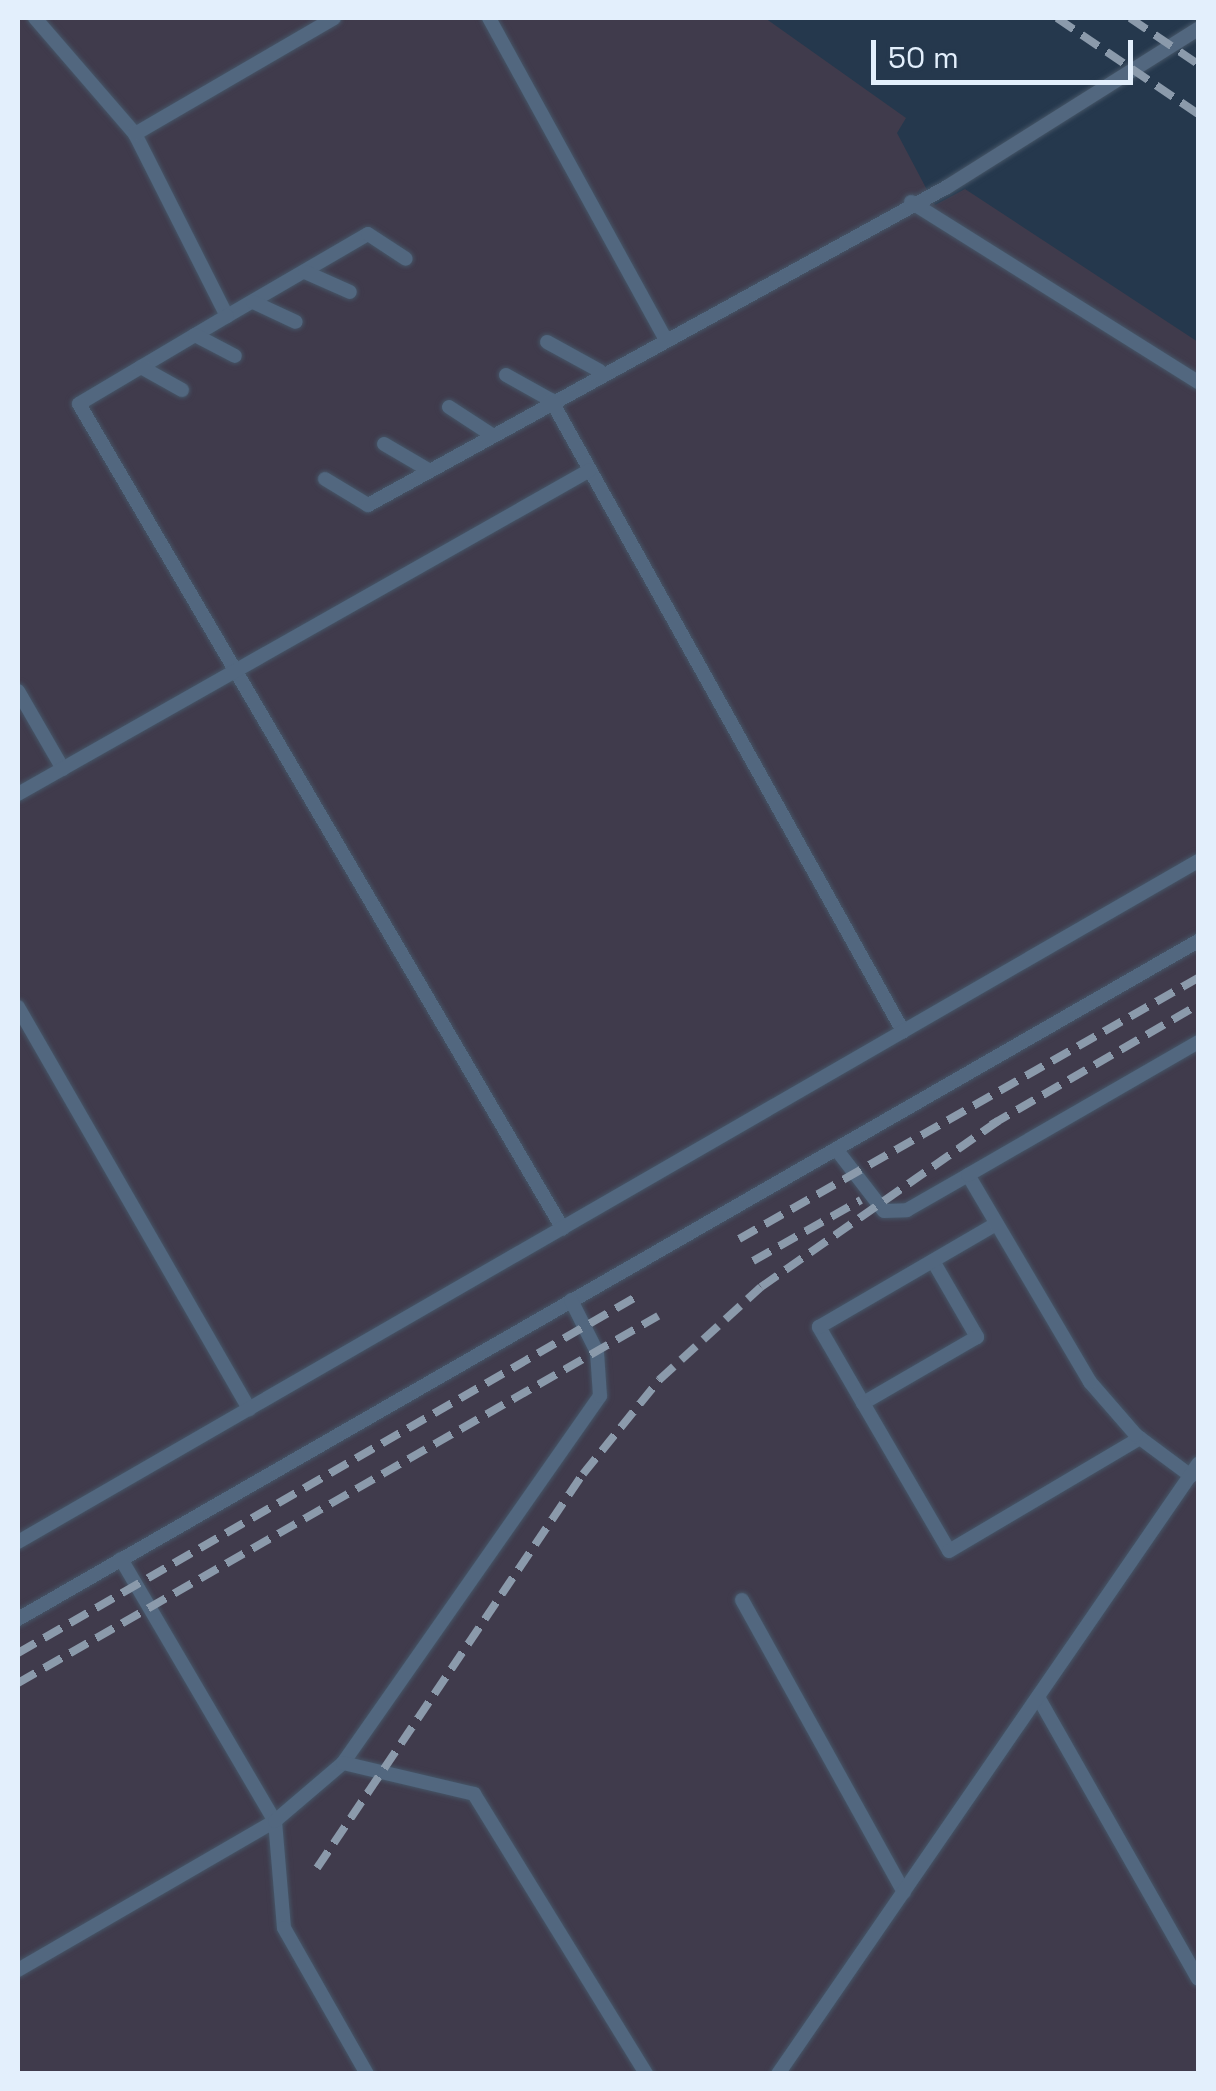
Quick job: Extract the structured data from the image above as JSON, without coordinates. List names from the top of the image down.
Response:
{
  "scale_bar": "50 m"
}
